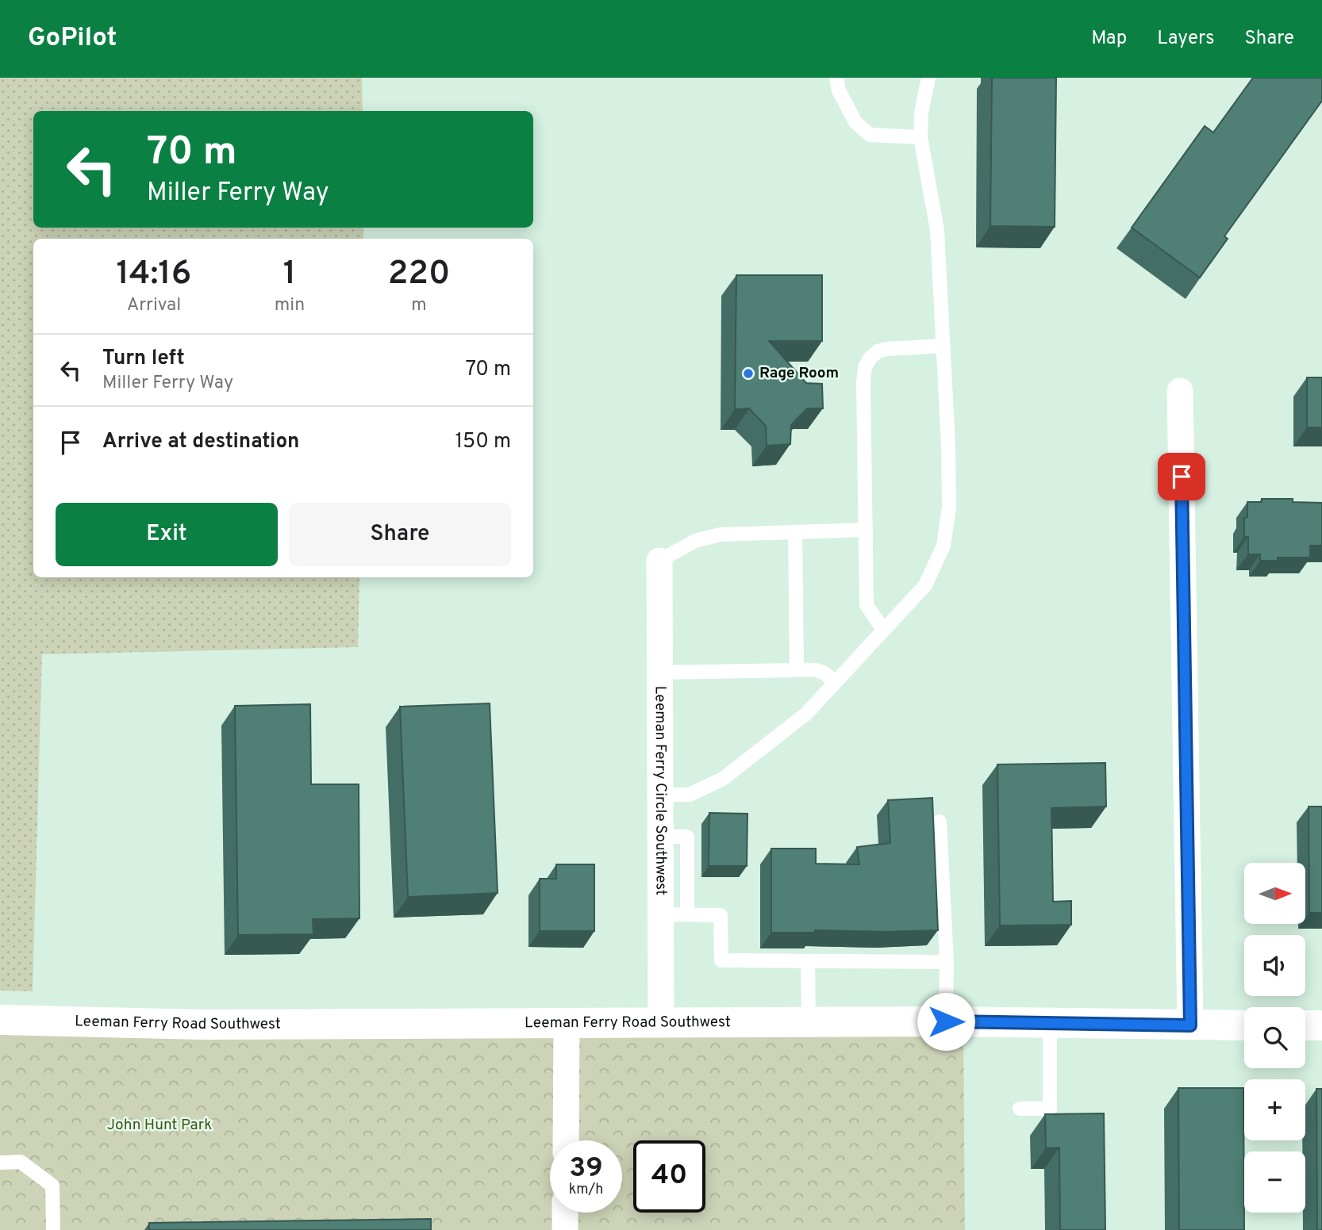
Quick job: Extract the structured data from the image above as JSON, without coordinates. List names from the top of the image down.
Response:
{
  "streets": {
    "street": ["Leeman Ferry Circle Southwest", "Leeman Ferry Road Southwest"]
  },
  "crossings": [
    ["Leeman Ferry Circle Southwest", "Leeman Ferry Road Southwest"]
  ],
  "parks": ["John Hunt Park"],
  "places": ["Rage Room"],
  "north": "right",
  "page": {
    "header": "GoPilot",
    "nav": ["Map", "Layers", "Share"],
    "turn": ["70 m", "Miller Ferry Way"],
    "eta": [
      "14:16",
      "Arrival",
      "1",
      "min",
      "220",
      "m"
    ],
    "list": [
      {
        "name": "Turn left",
        "note": "Miller Ferry Way",
        "value": "70 m"
      },
      {
        "name": "Arrive at destination",
        "value": "150 m"
      }
    ],
    "buttons": ["Exit", "Share"],
    "map_buttons": ["+", "−"],
    "speed": "39 km/h",
    "limit": "40"
  }
}
